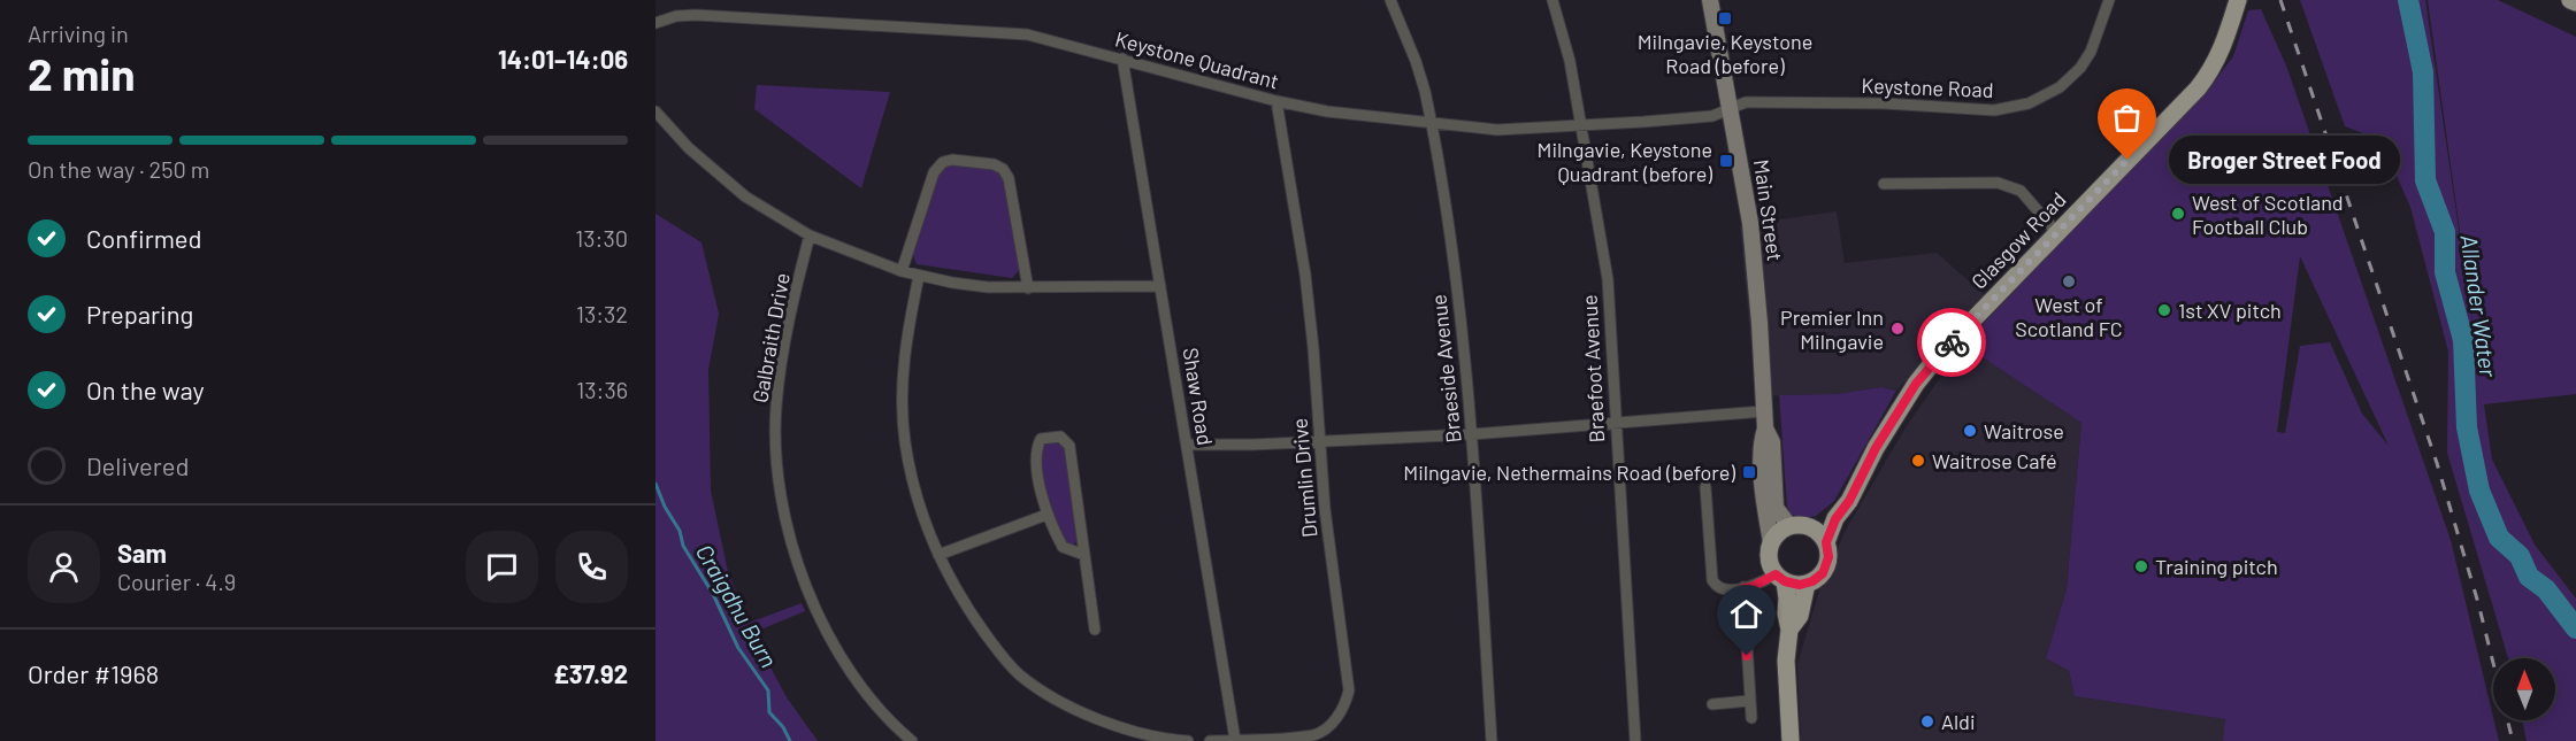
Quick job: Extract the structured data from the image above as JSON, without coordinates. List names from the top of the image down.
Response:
{
  "streets": {
    "main road": ["Main Street", "Glasgow Road"],
    "street": [
      "Keystone Quadrant",
      "Keystone Road",
      "Galbraith Drive",
      "Braeside Avenue",
      "Braefoot Avenue",
      "Shaw Road",
      "Drumlin Drive"
    ]
  },
  "crossings": [
    ["Keystone Quadrant", "Keystone Road"],
    ["Keystone Quadrant", "Main Street"],
    ["Keystone Quadrant", "Braeside Avenue"],
    ["Keystone Quadrant", "Braefoot Avenue"],
    ["Keystone Quadrant", "Shaw Road"],
    ["Keystone Quadrant", "Drumlin Drive"],
    ["Keystone Road", "Main Street"],
    ["Main Street", "Glasgow Road"],
    ["Shaw Road", "Drumlin Drive"]
  ],
  "water": ["Allander Water", "Craigdhu Burn"],
  "places": {
    "transit": ["Milngavie, Keystone Road (before)", "Milngavie, Keystone Quadrant (before)", "Milngavie, Nethermains Road (before)"],
    "other": [
      "Broger Street Food",
      "West of Scotland Football Club",
      "West of Scotland FC",
      "1st XV pitch",
      "Premier Inn Milngavie",
      "Waitrose",
      "Waitrose Café",
      "Training pitch",
      "Aldi"
    ]
  },
  "north": "top",
  "page": {
    "heading": ["2 min", "Arriving in", "14:01–14:06"],
    "panel": [
      "Sam",
      "Courier · 4.9",
      "Order #1968",
      "£37.92"
    ],
    "bar": "On the way · 250 m",
    "bubble": "Broger Street Food",
    "list": [
      ["Confirmed", "13:30"],
      ["Preparing", "13:32"],
      ["On the way", "13:36"],
      "Delivered"
    ]
  }
}
